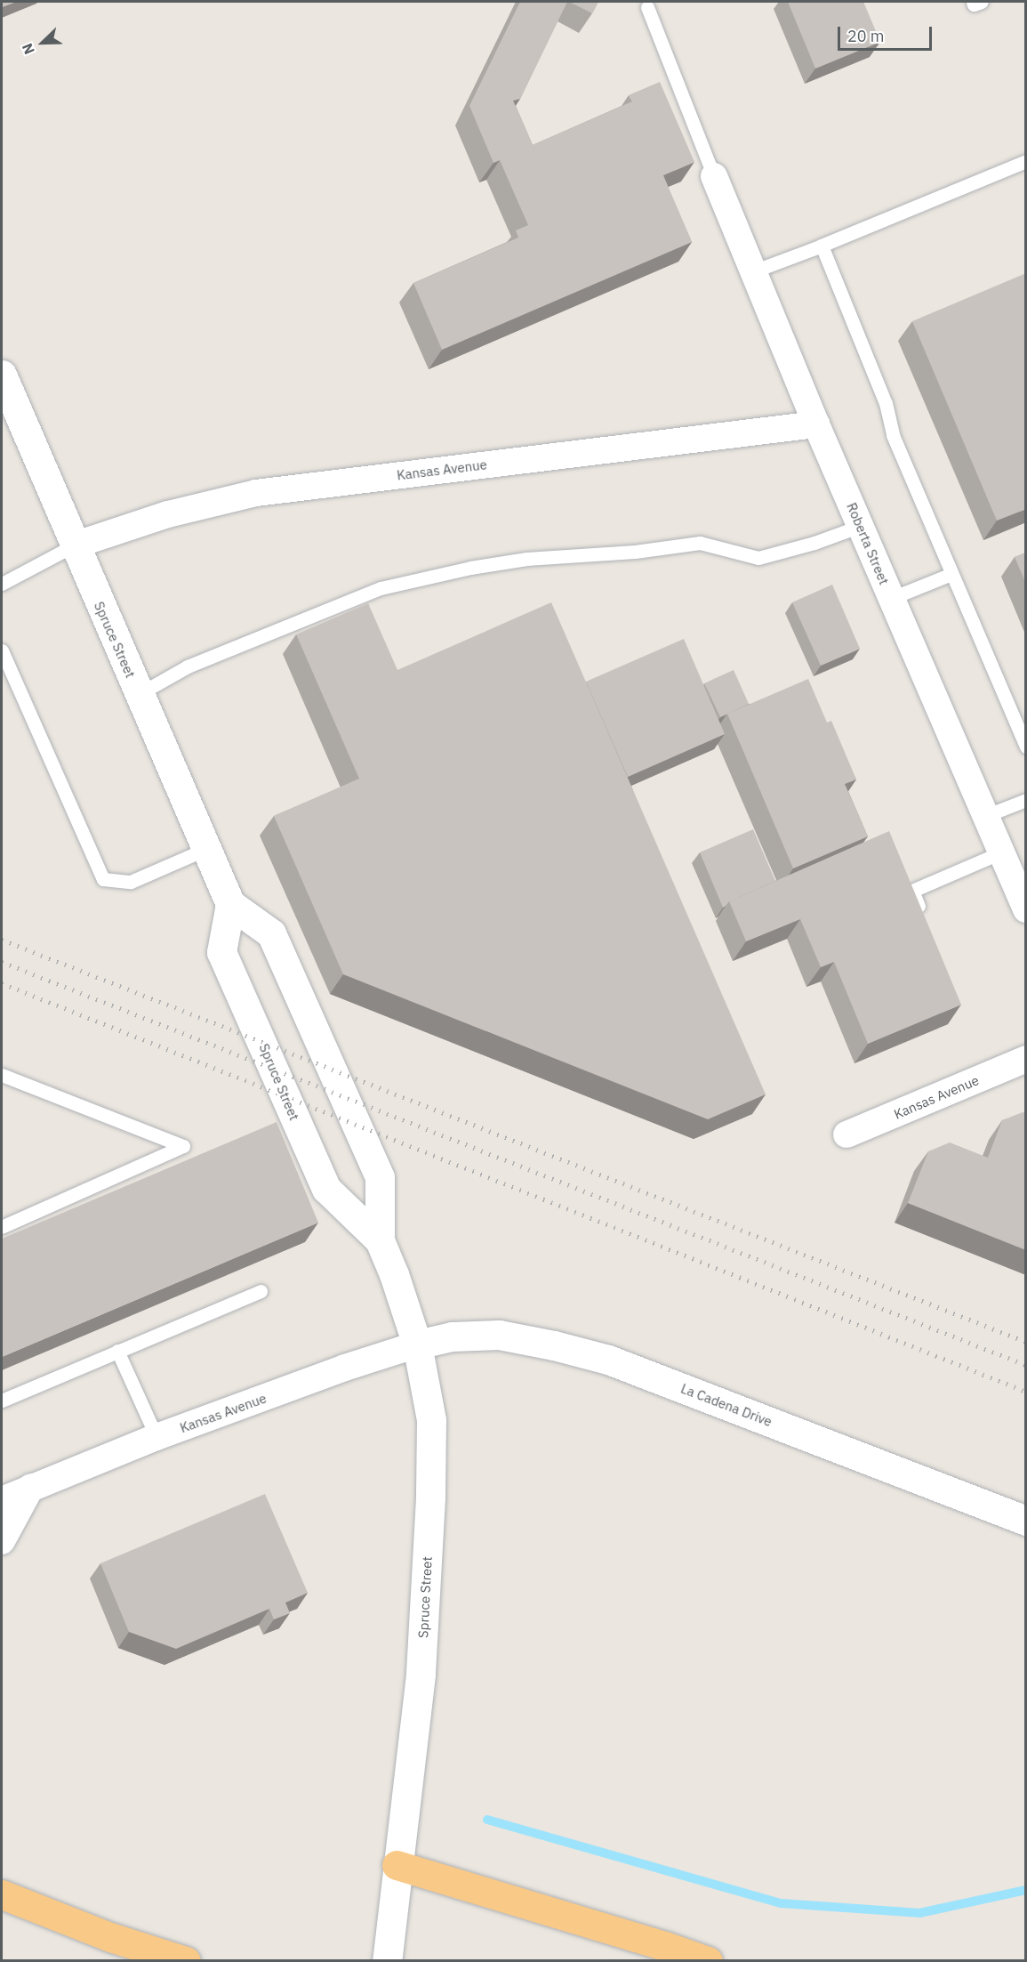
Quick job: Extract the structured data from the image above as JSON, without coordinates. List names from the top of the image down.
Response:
{
  "streets": {
    "main road": ["Spruce Street", "La Cadena Drive"],
    "street": ["Kansas Avenue", "Roberta Street"]
  },
  "crossings": [
    ["Kansas Avenue", "Roberta Street"],
    ["Kansas Avenue", "Spruce Street"],
    ["Kansas Avenue", "La Cadena Drive"],
    ["Spruce Street", "La Cadena Drive"]
  ],
  "scale_bar": "20 m",
  "north": "bottom left"
}
